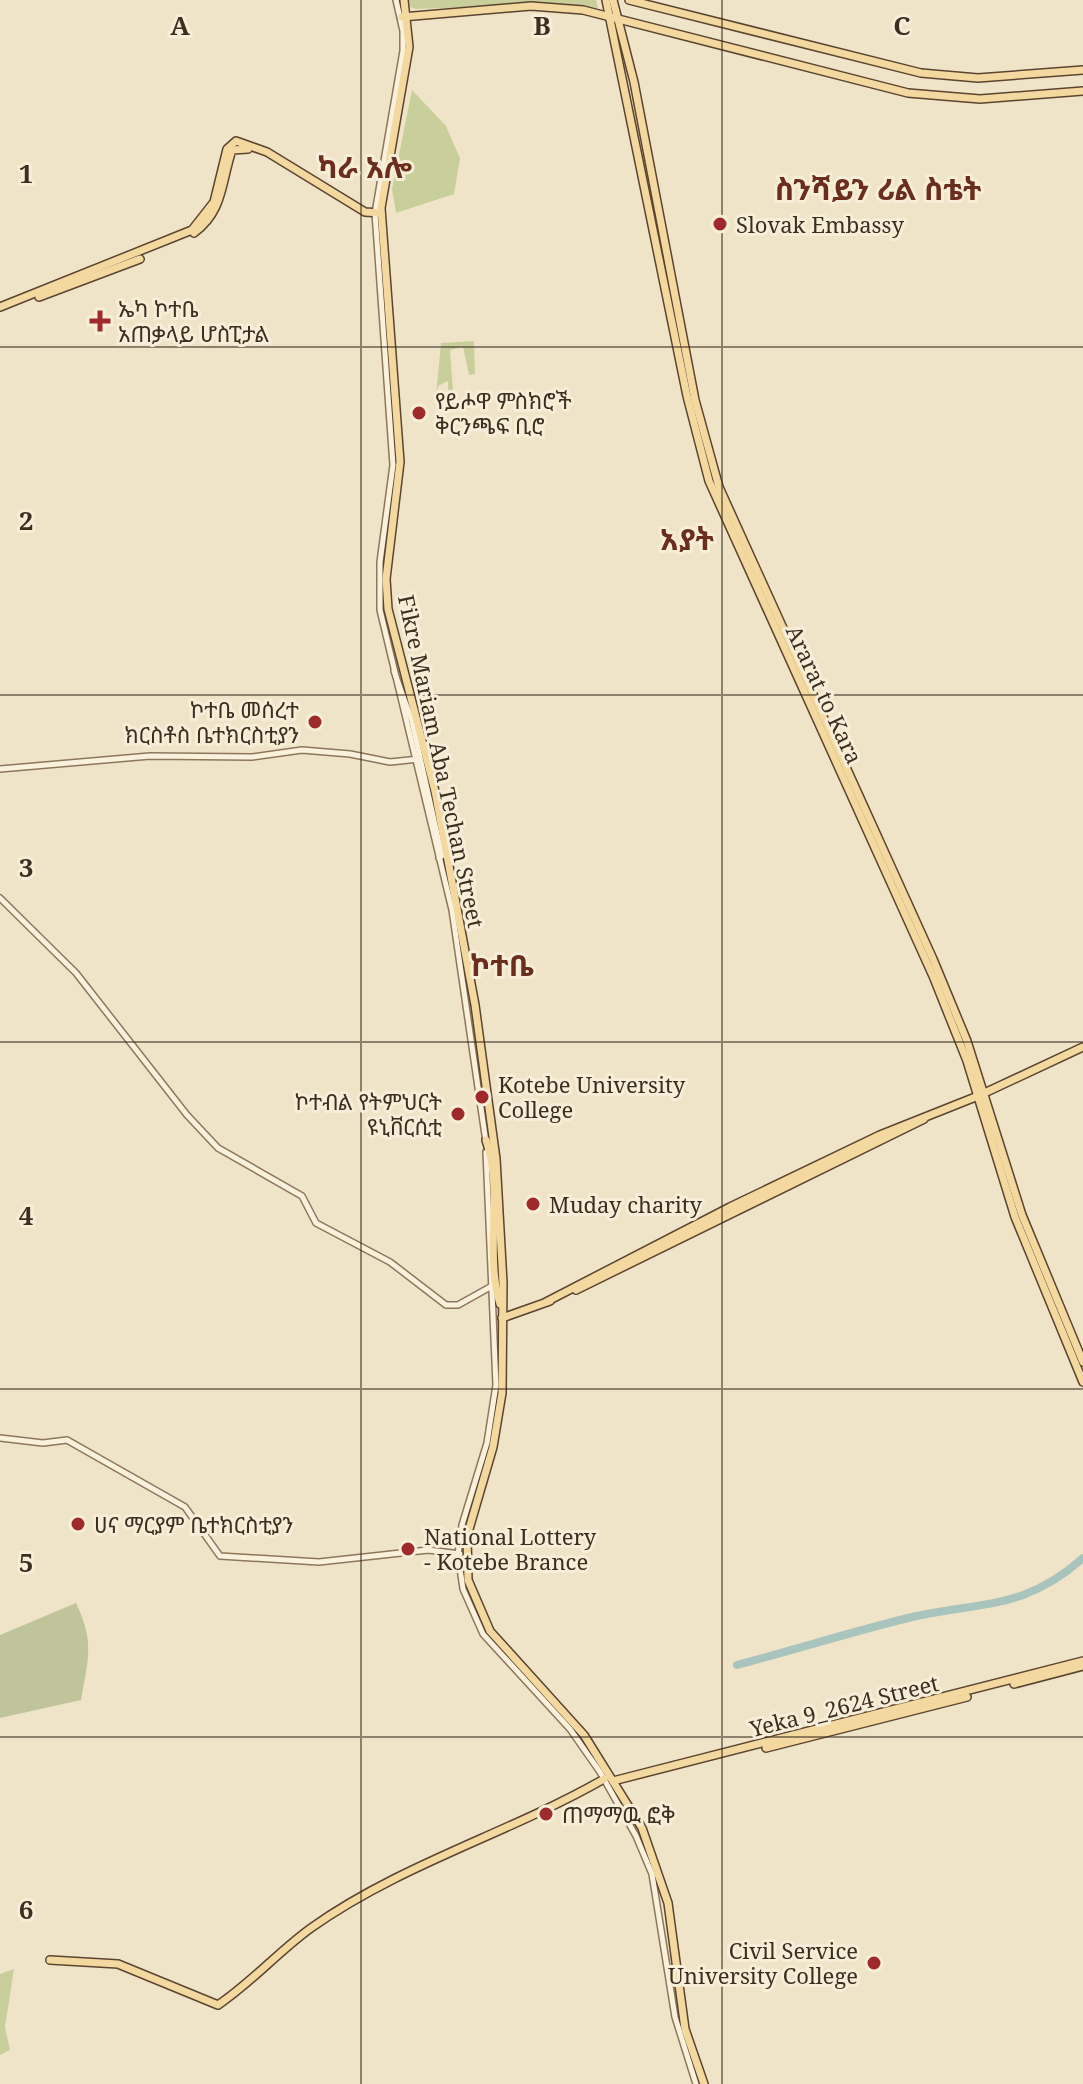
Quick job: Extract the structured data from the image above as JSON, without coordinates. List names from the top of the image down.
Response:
{
  "streets": {
    "main road": ["Ararat to Kara", "Fikre Mariam Aba Techan Street", "Yeka 9_2624 Street"]
  },
  "crossings": [
    ["Fikre Mariam Aba Techan Street", "Yeka 9_2624 Street"]
  ],
  "districts": [
    "ካራ አሎ",
    "ስንሻይን ሪል ስቴት",
    "አያት",
    "ኮተቤ"
  ],
  "places": {
    "other": [
      "Slovak Embassy",
      "የይሖዋ ምስክሮች ቅርንጫፍ ቢሮ",
      "ኮተቤ መሰረተ ክርስቶስ ቤተክርስቲያን",
      "Kotebe University College",
      "ኮተብል የትምህርት ዩኒቨርሲቲ",
      "Muday charity",
      "ሀና ማርያም ቤተክርስቲያን",
      "National Lottery - Kotebe Brance",
      "ጠማማዉ ፎቅ",
      "Civil Service University College"
    ],
    "health": ["ኤካ ኮተቤ አጠቃላይ ሆስፒታል"]
  },
  "grid": {
    "columns": ["A", "B", "C"],
    "rows": [
      "1",
      "2",
      "3",
      "4",
      "5",
      "6"
    ]
  }
}
